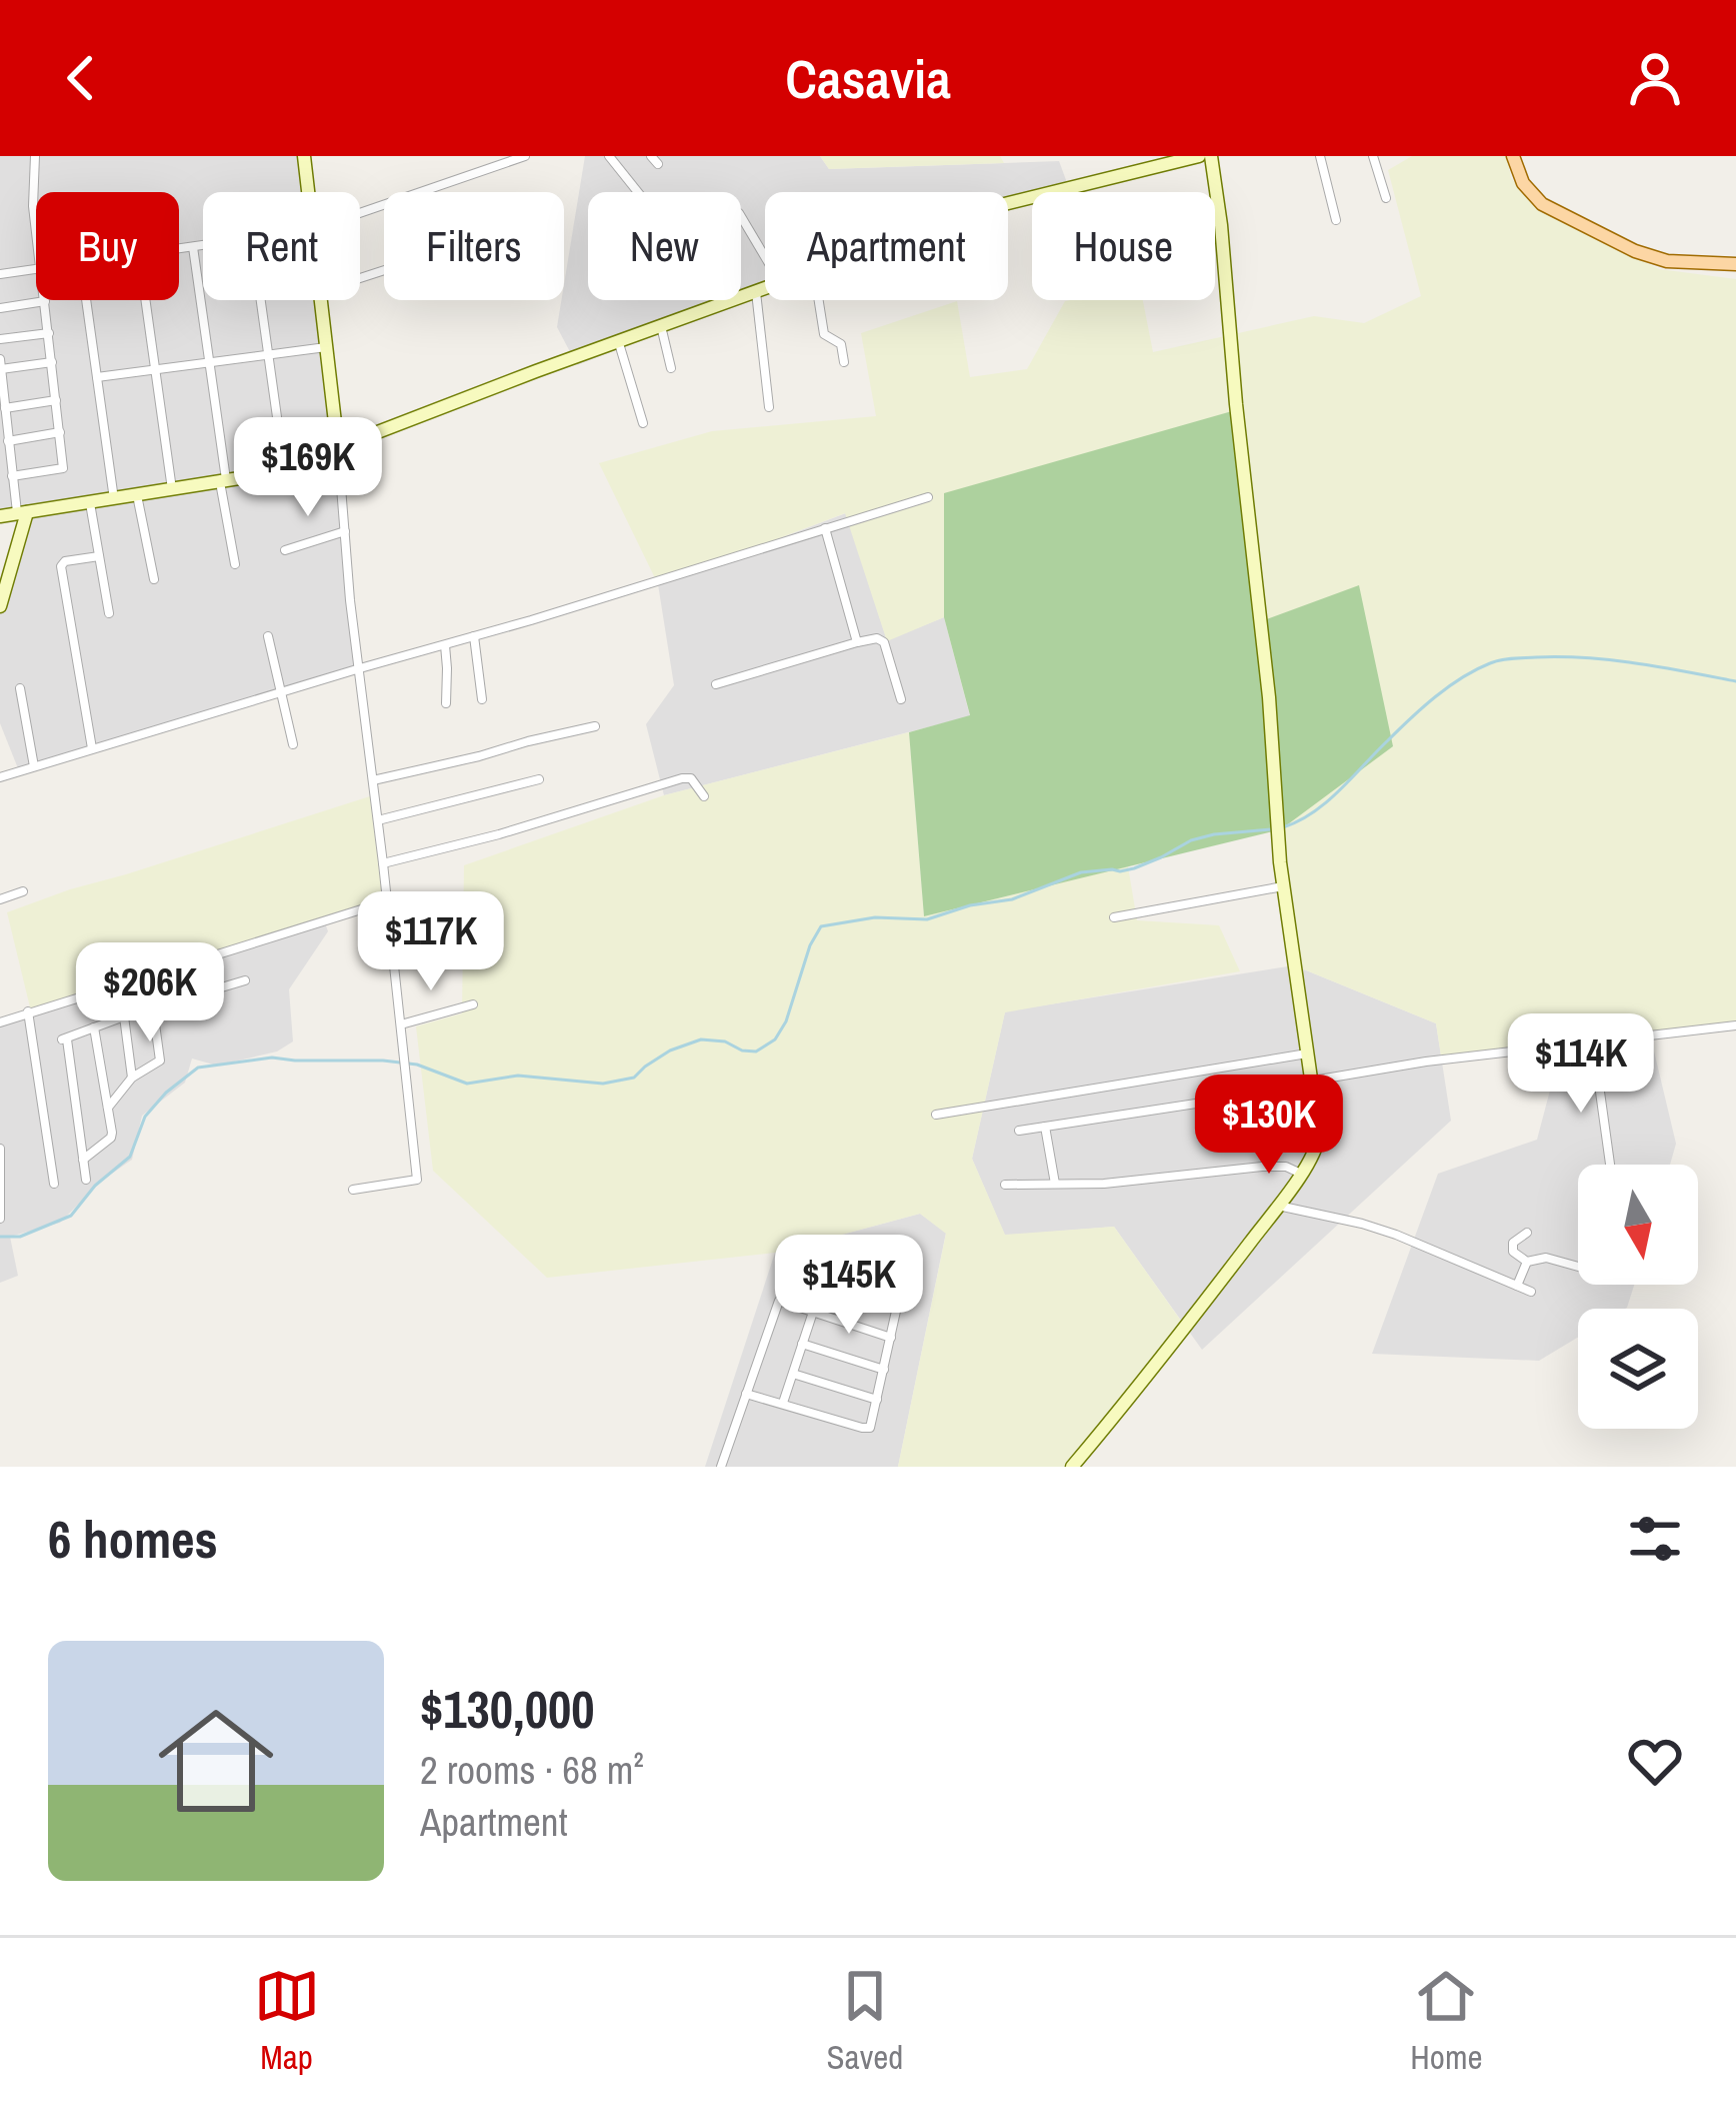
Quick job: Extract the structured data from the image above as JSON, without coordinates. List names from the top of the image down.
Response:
{
  "north": "bottom",
  "page": {
    "header": "Casavia",
    "chip": [
      "Buy",
      "Rent",
      "Filters",
      "New",
      "Apartment",
      "House"
    ],
    "price": [
      "$169K",
      "$117K",
      "$206K",
      "$114K",
      "$130K",
      "$145K"
    ],
    "heading": "6 homes",
    "list": [
      {
        "name": "$130,000",
        "note": "2 rooms · 68 m² · Apartment"
      }
    ],
    "tabs": ["Map", "Saved", "Home"]
  }
}
